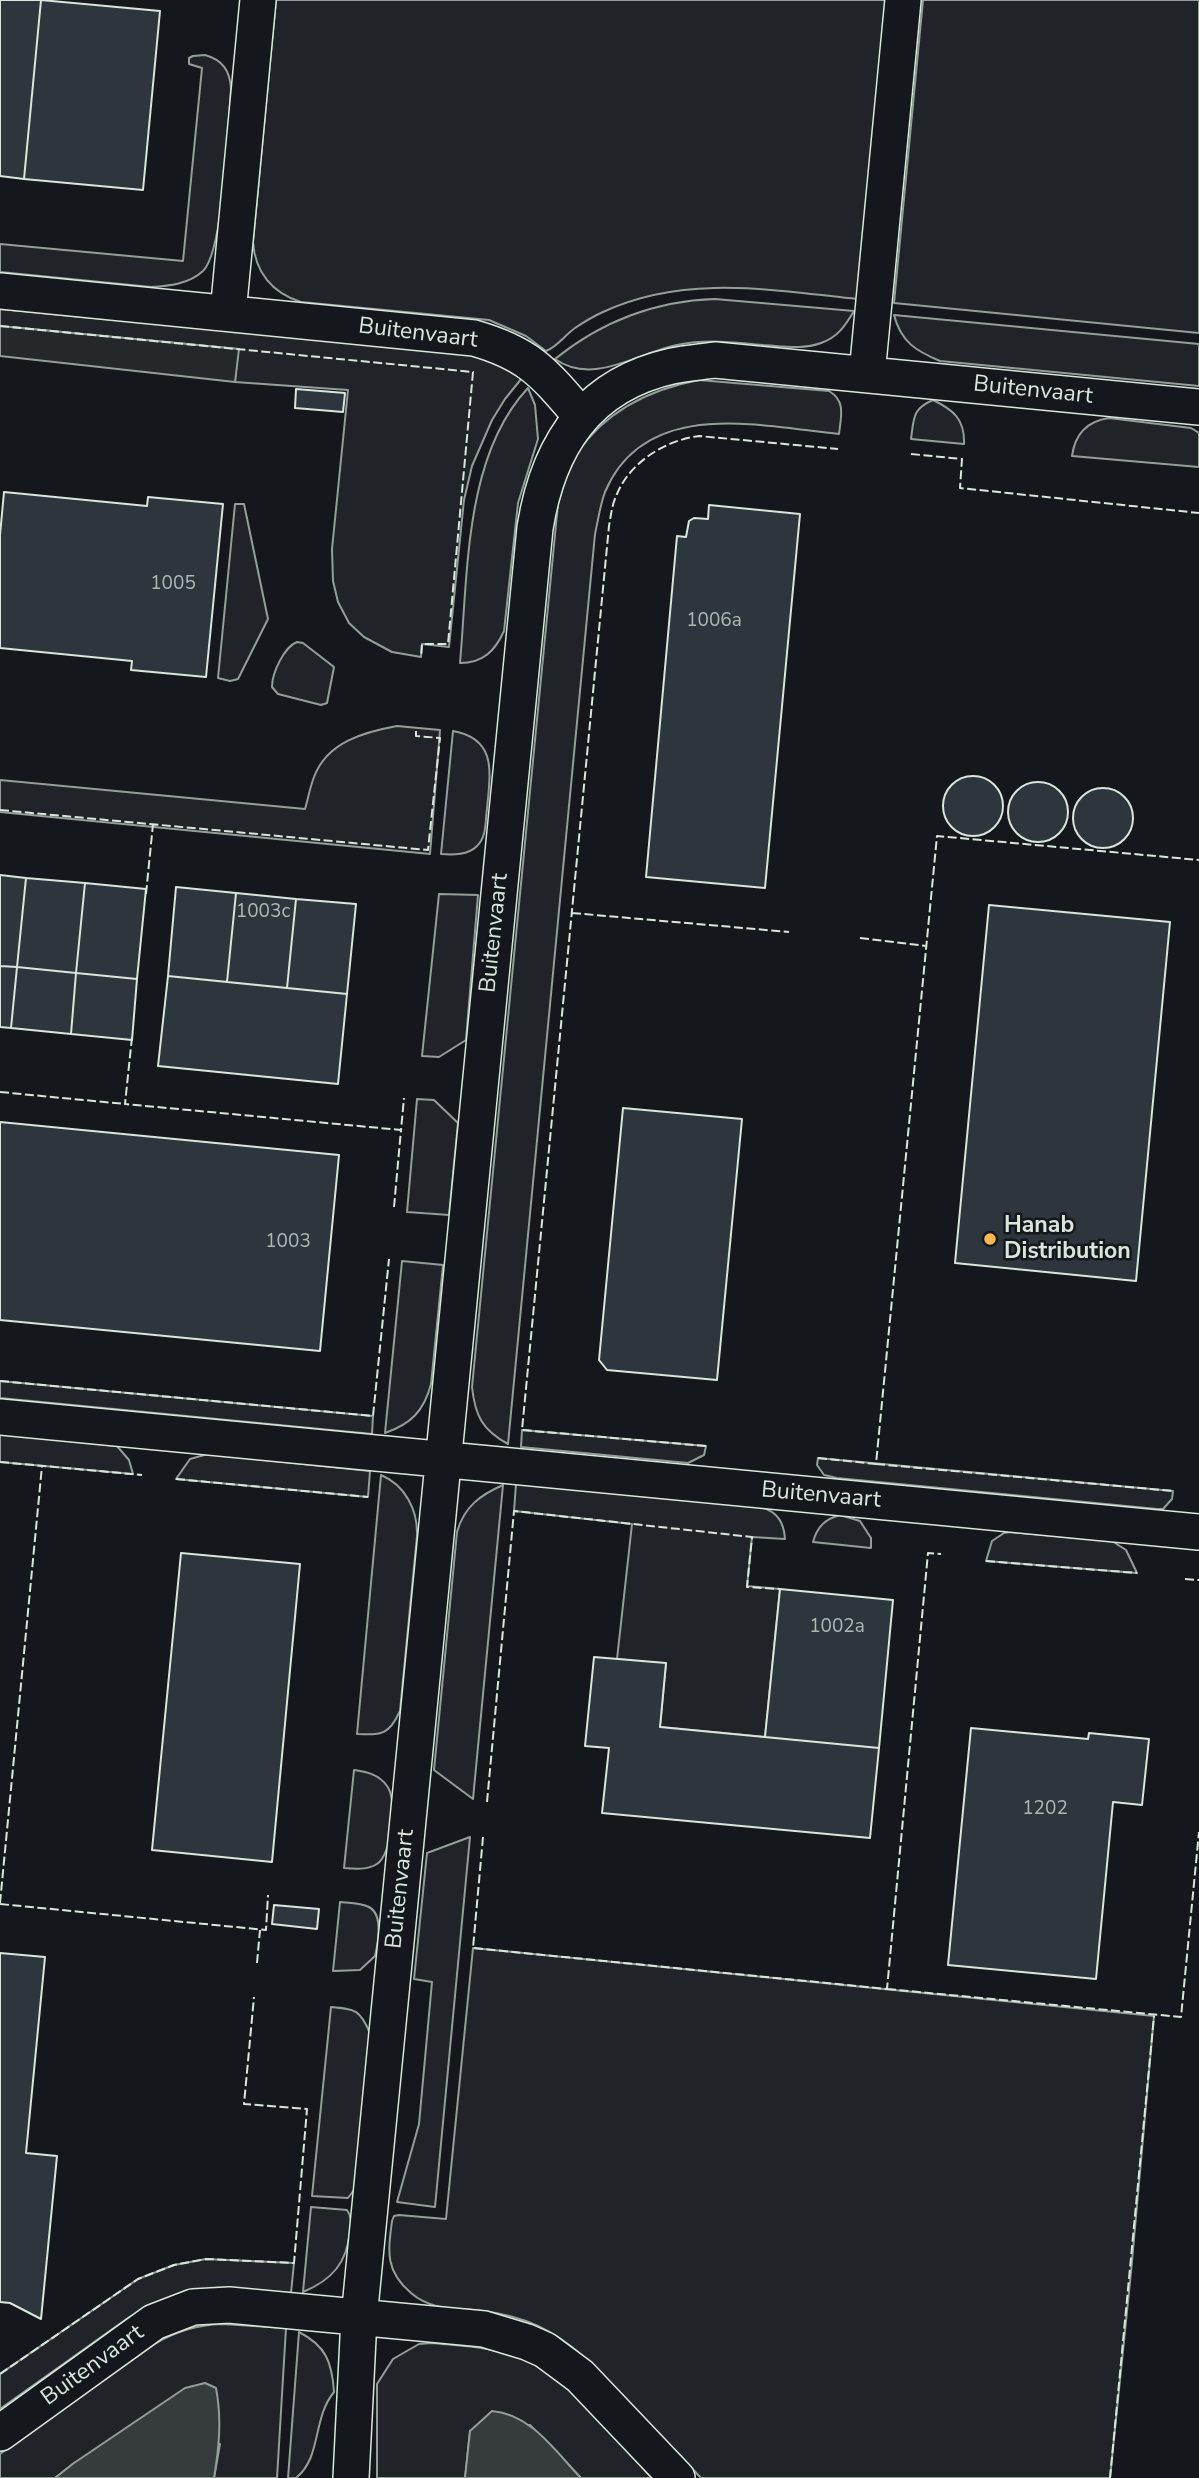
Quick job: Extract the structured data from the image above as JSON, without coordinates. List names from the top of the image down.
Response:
{
  "streets": {
    "street": ["Buitenvaart"]
  },
  "places": ["Hanab Distribution"],
  "house_numbers": [
    "1005",
    "1006a",
    "1003c",
    "1003",
    "1002a",
    "1202"
  ]
}
